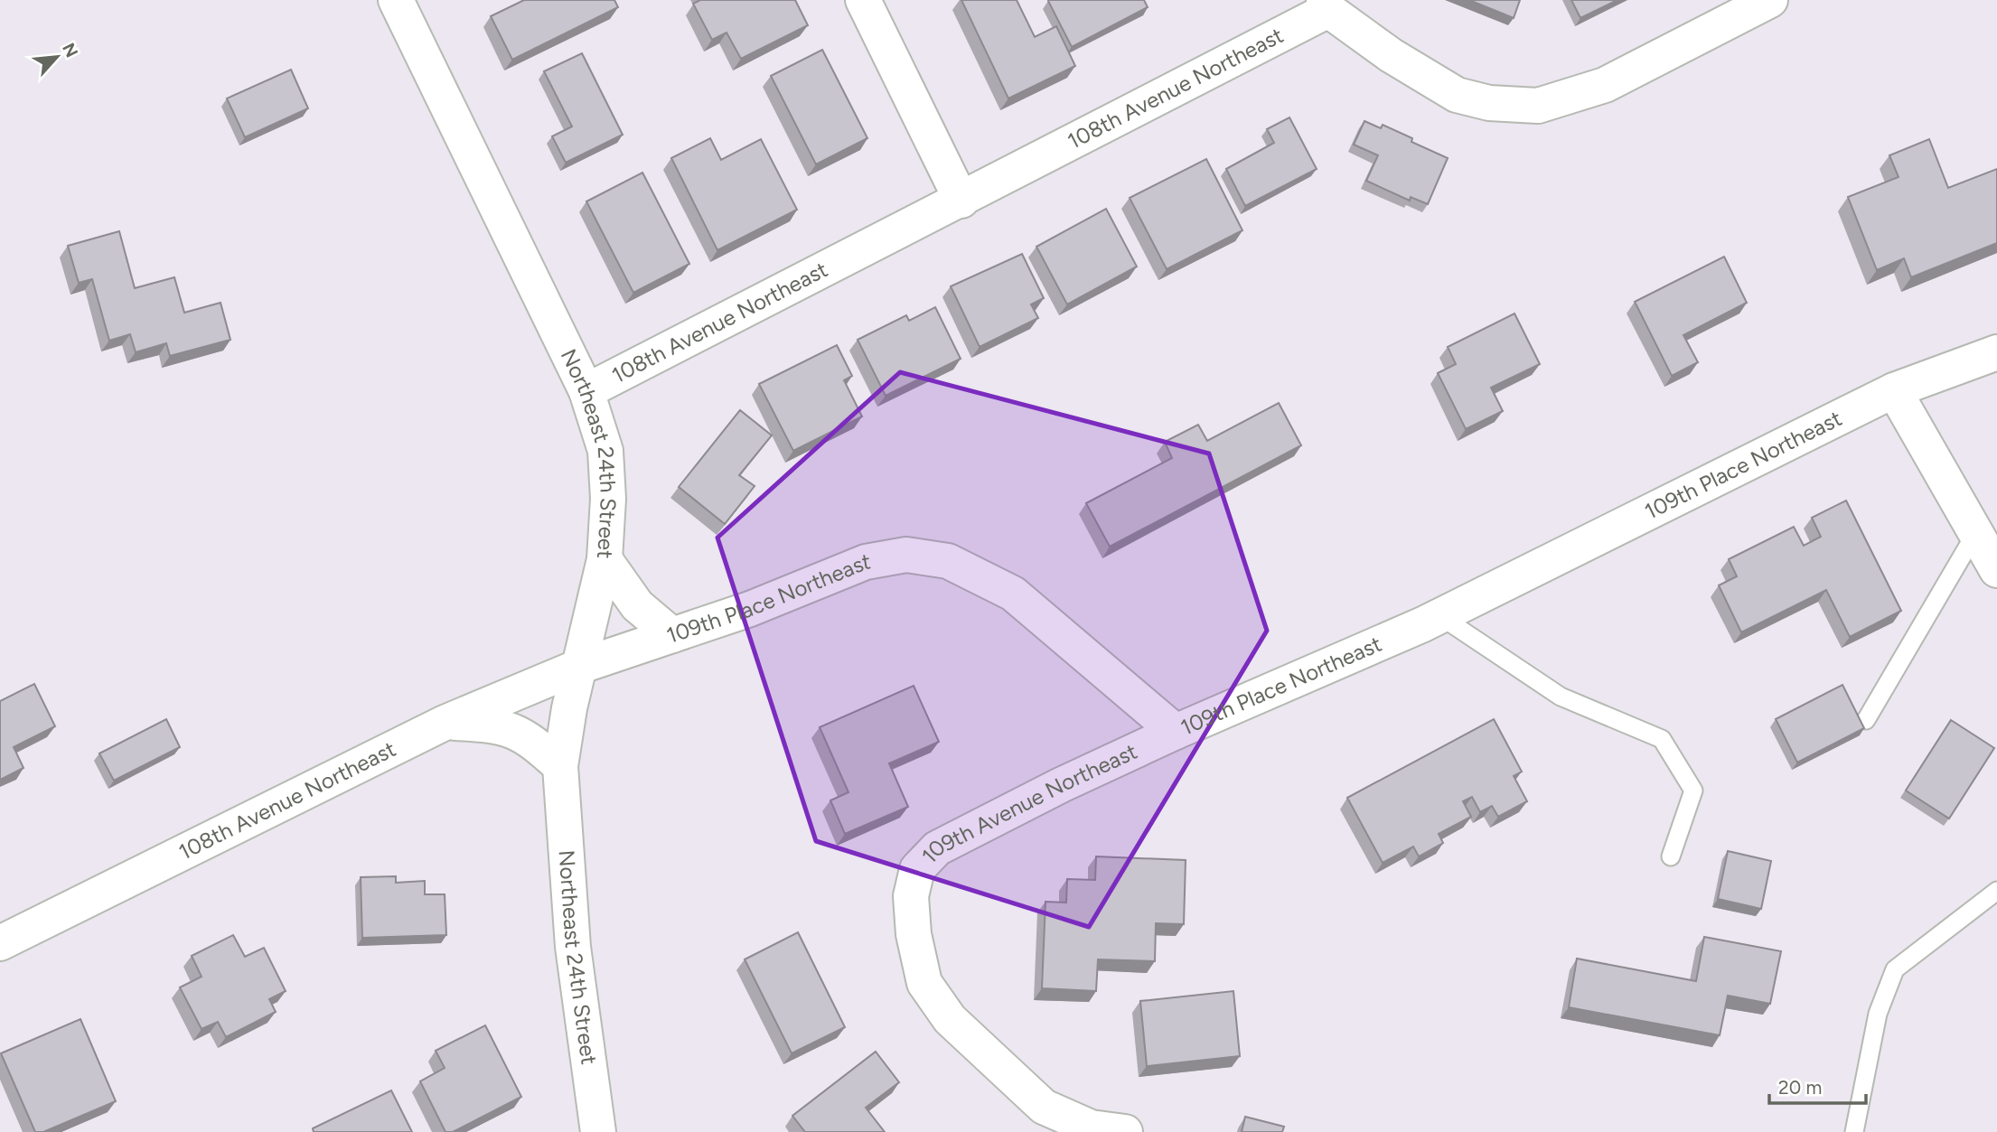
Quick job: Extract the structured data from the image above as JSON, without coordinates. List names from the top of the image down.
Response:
{
  "streets": {
    "street": [
      "108th Avenue Northeast",
      "Northeast 24th Street",
      "109th Place Northeast",
      "109th Avenue Northeast"
    ]
  },
  "crossings": [
    ["108th Avenue Northeast", "Northeast 24th Street"],
    ["108th Avenue Northeast", "109th Place Northeast"],
    ["Northeast 24th Street", "109th Place Northeast"],
    ["109th Place Northeast", "109th Avenue Northeast"]
  ],
  "scale_bar": "20 m",
  "north": "top right"
}
